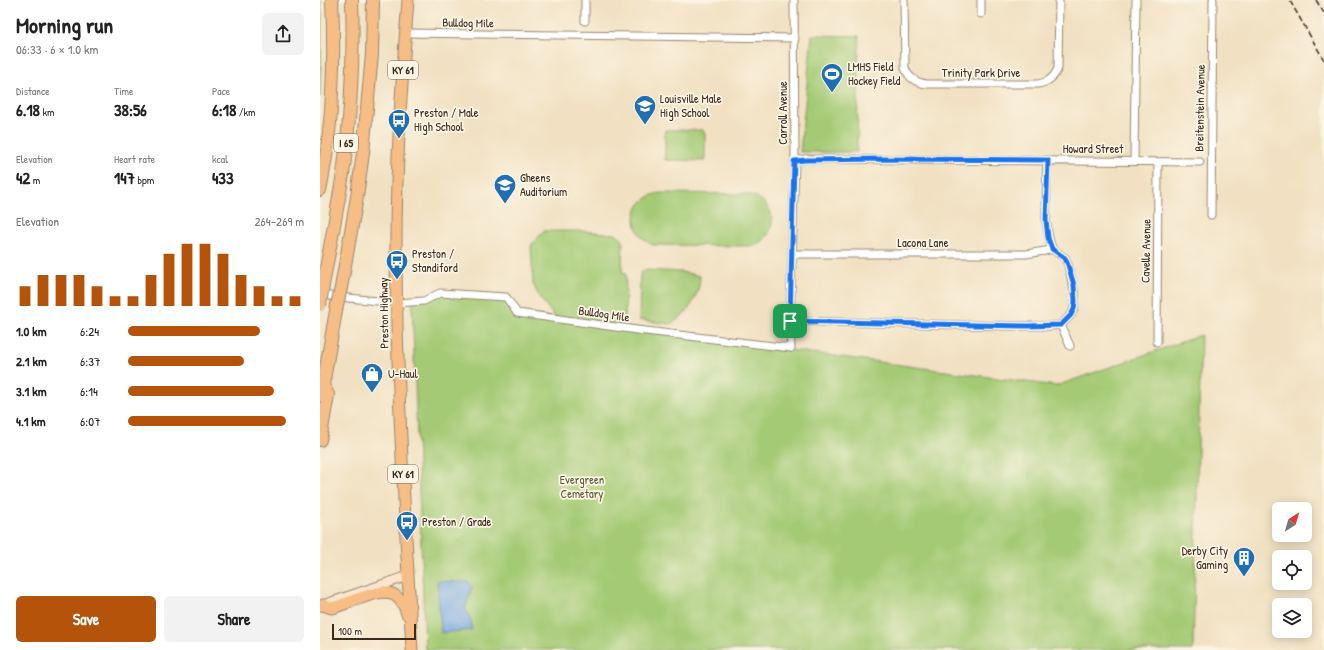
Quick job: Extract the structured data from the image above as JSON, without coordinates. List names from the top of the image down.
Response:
{
  "streets": {
    "highway": ["I 65"],
    "main road": ["KY 61", "Preston Highway"],
    "street": [
      "Bulldog Mile",
      "Trinity Park Drive",
      "Breitenstein Avenue",
      "Carroll Avenue",
      "Howard Street",
      "Lacona Lane",
      "Cavelle Avenue"
    ]
  },
  "crossings": [
    ["Bulldog Mile", "Carroll Avenue"],
    ["Bulldog Mile", "Preston Highway"],
    ["Carroll Avenue", "Howard Street"],
    ["Carroll Avenue", "Lacona Lane"],
    ["Howard Street", "Cavelle Avenue"]
  ],
  "parks": ["Evergreen Cemetary"],
  "places": {
    "sports": ["LMHS Field Hockey Field"],
    "school or university": ["Louisville Male High School", "Gheens Auditorium"],
    "bus stop": ["Preston / Male High School", "Preston / Standiford", "Preston / Grade"],
    "shop": ["U-Haul"],
    "building": ["Derby City Gaming"]
  },
  "scale_bar": "100 m",
  "north": "top right",
  "page": {
    "heading": ["Morning run", "06:33 · 6 × 1.0 km"],
    "stats": [
      ["Distance", "6.18 km"],
      ["Time", "38:56"],
      ["Pace", "6:18 /km"],
      ["Elevation", "42 m"],
      ["Heart rate", "147 bpm"],
      ["kcal", "433"]
    ],
    "chart": ["Elevation", "264–269 m"],
    "list": [
      {
        "name": "1.0 km",
        "note": "6:24"
      },
      {
        "name": "2.1 km",
        "note": "6:37"
      },
      {
        "name": "3.1 km",
        "note": "6:14"
      },
      {
        "name": "4.1 km",
        "note": "6:07"
      }
    ],
    "buttons": ["Save", "Share"],
    "scale": "100 m"
  }
}
